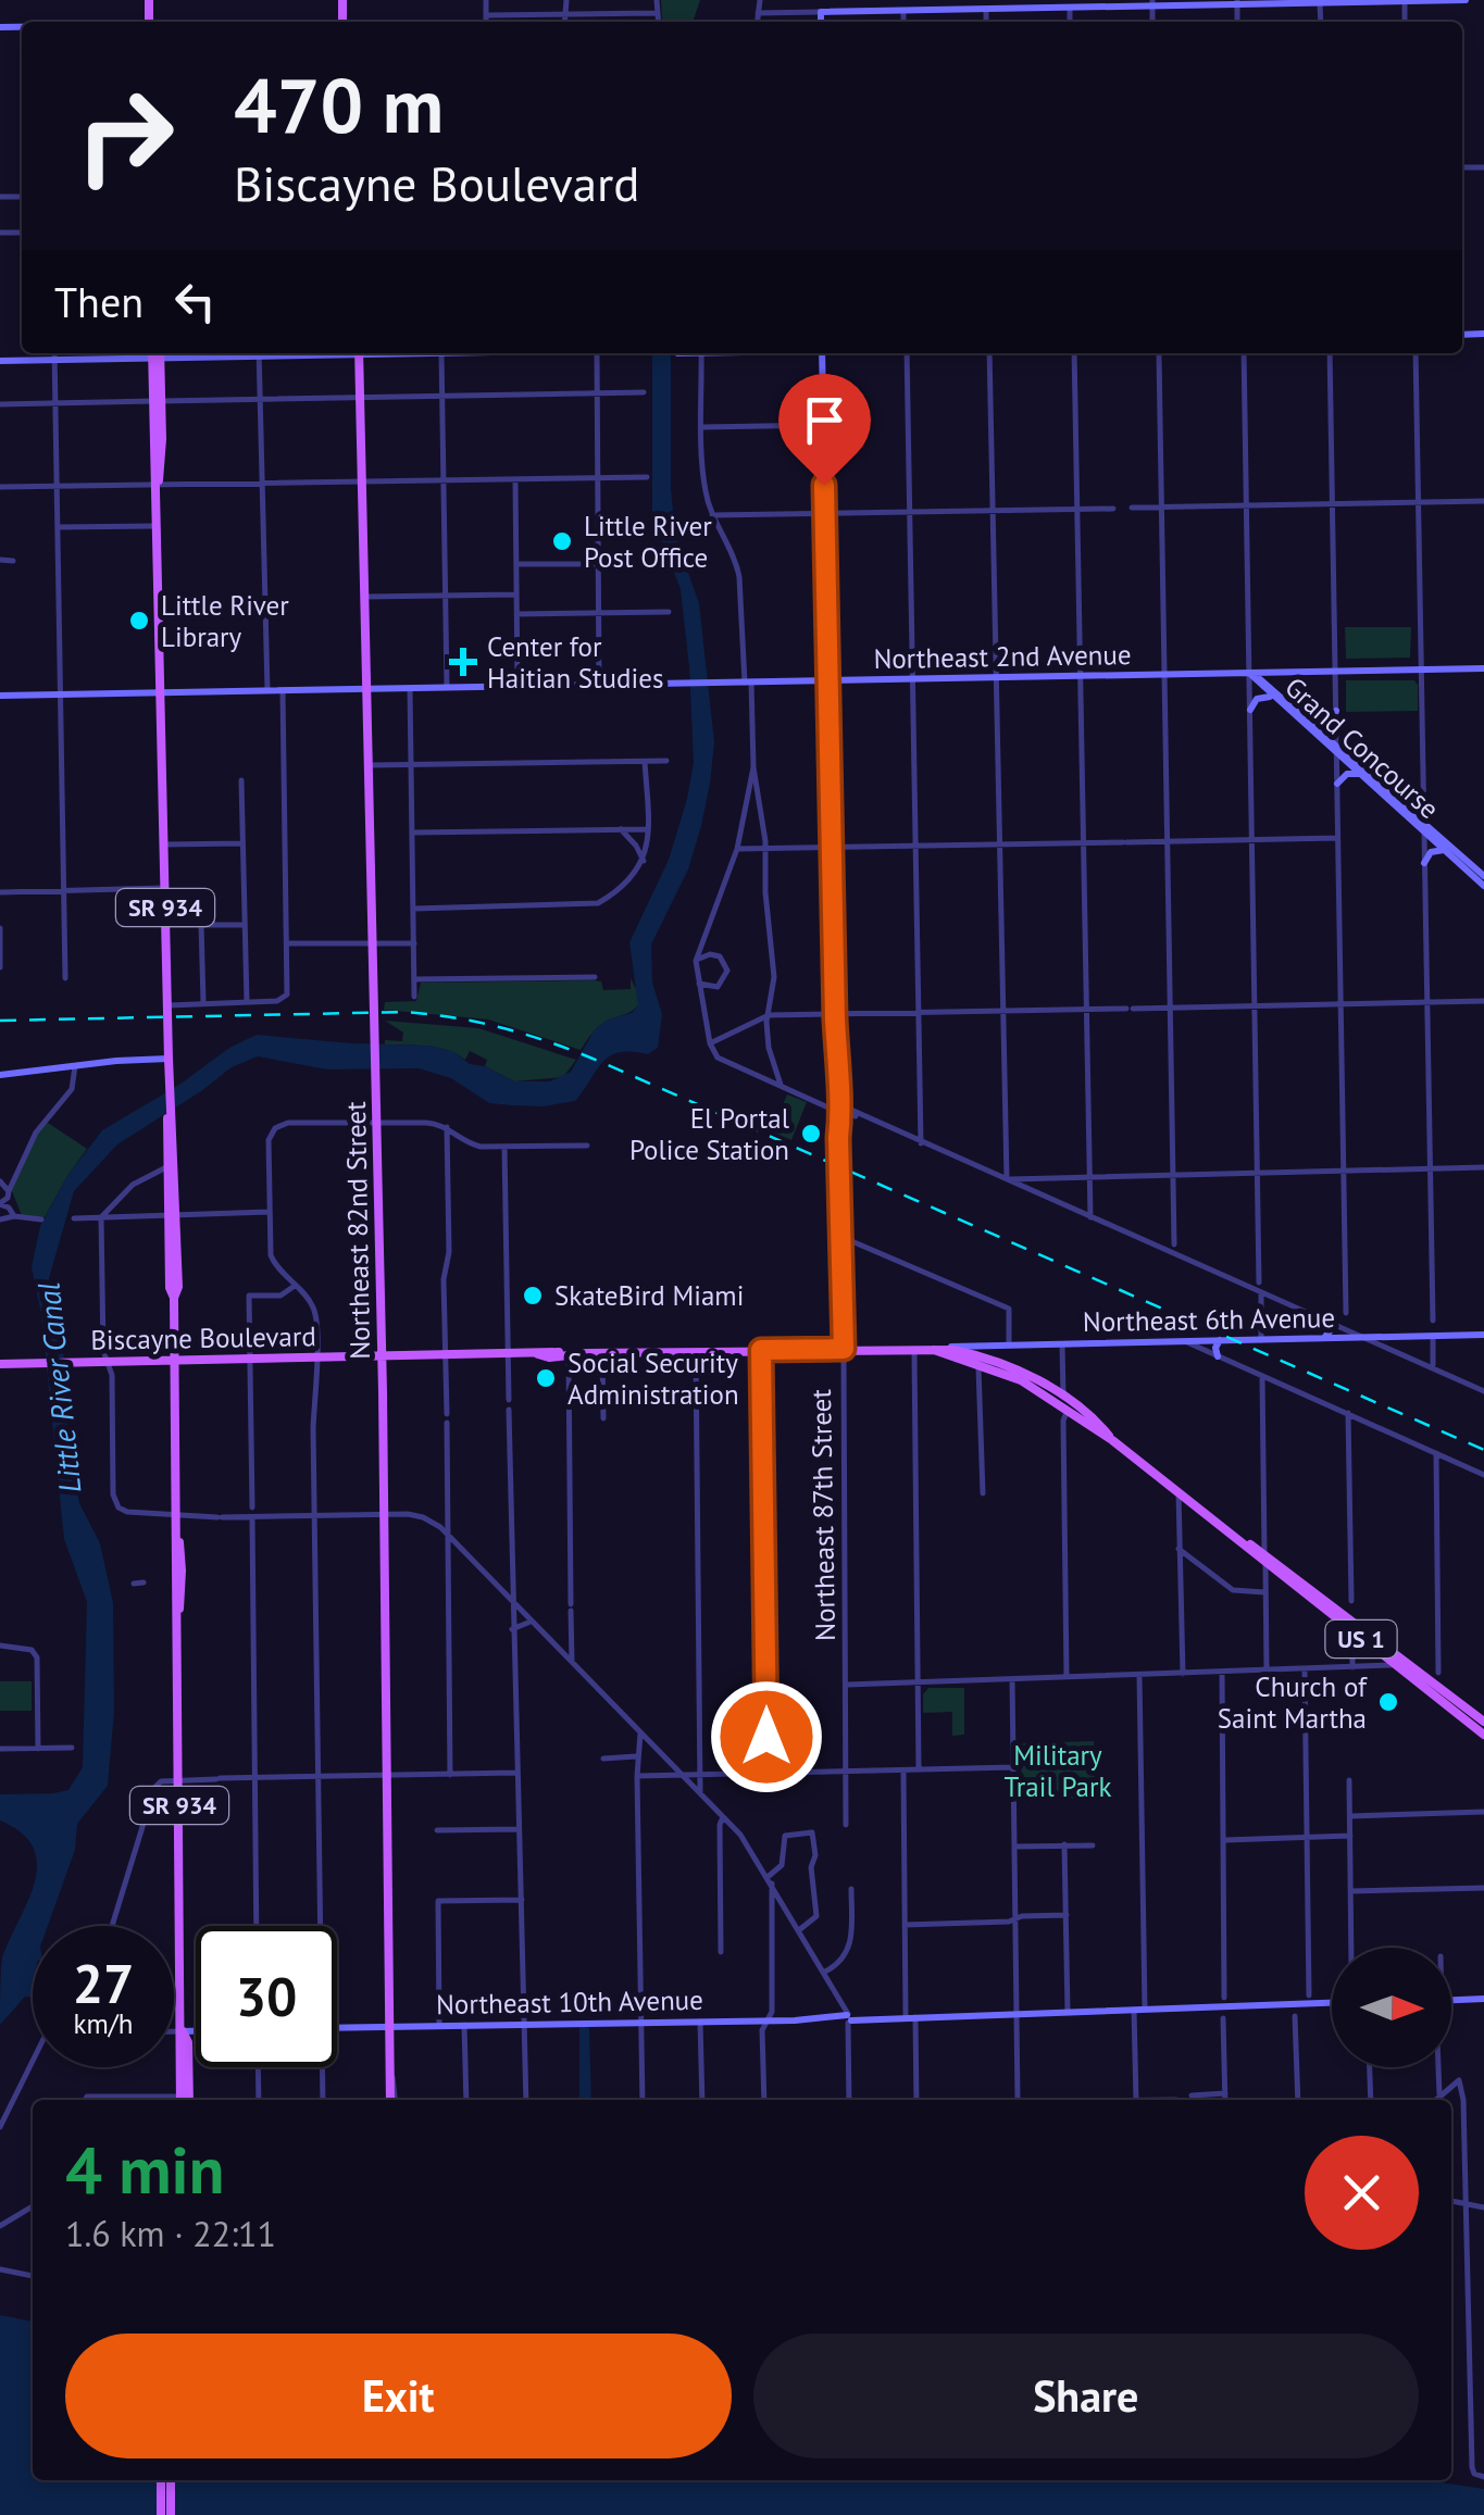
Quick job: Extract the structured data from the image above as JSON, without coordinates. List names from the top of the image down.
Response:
{
  "streets": {
    "main road": [
      "SR 934",
      "Northeast 82nd Street",
      "Biscayne Boulevard",
      "US 1"
    ],
    "street": [
      "Northeast 2nd Avenue",
      "Grand Concourse",
      "Northeast 6th Avenue",
      "Northeast 87th Street",
      "Northeast 10th Avenue"
    ]
  },
  "crossings": [
    ["Northeast 2nd Avenue", "Grand Concourse"],
    ["Northeast 2nd Avenue", "SR 934"],
    ["Northeast 2nd Avenue", "Northeast 82nd Street"],
    ["Northeast 2nd Avenue", "Northeast 87th Street"],
    ["SR 934", "Biscayne Boulevard"],
    ["Northeast 82nd Street", "Biscayne Boulevard"],
    ["Northeast 82nd Street", "Northeast 10th Avenue"],
    ["Northeast 6th Avenue", "Biscayne Boulevard"],
    ["Biscayne Boulevard", "Northeast 87th Street"]
  ],
  "water": ["Little River Canal"],
  "parks": ["Military Trail Park"],
  "places": {
    "other": [
      "Little River Post Office",
      "Little River Library",
      "El Portal Police Station",
      "SkateBird Miami",
      "Social Security Administration",
      "Church of Saint Martha"
    ],
    "health": ["Center for Haitian Studies"]
  },
  "north": "right",
  "page": {
    "turn": ["470 m", "Biscayne Boulevard"],
    "then": "Then",
    "speed": "27 km/h",
    "limit": "30",
    "heading": ["4 min", "1.6 km · 22:11"],
    "buttons": ["Exit", "Share"]
  }
}
